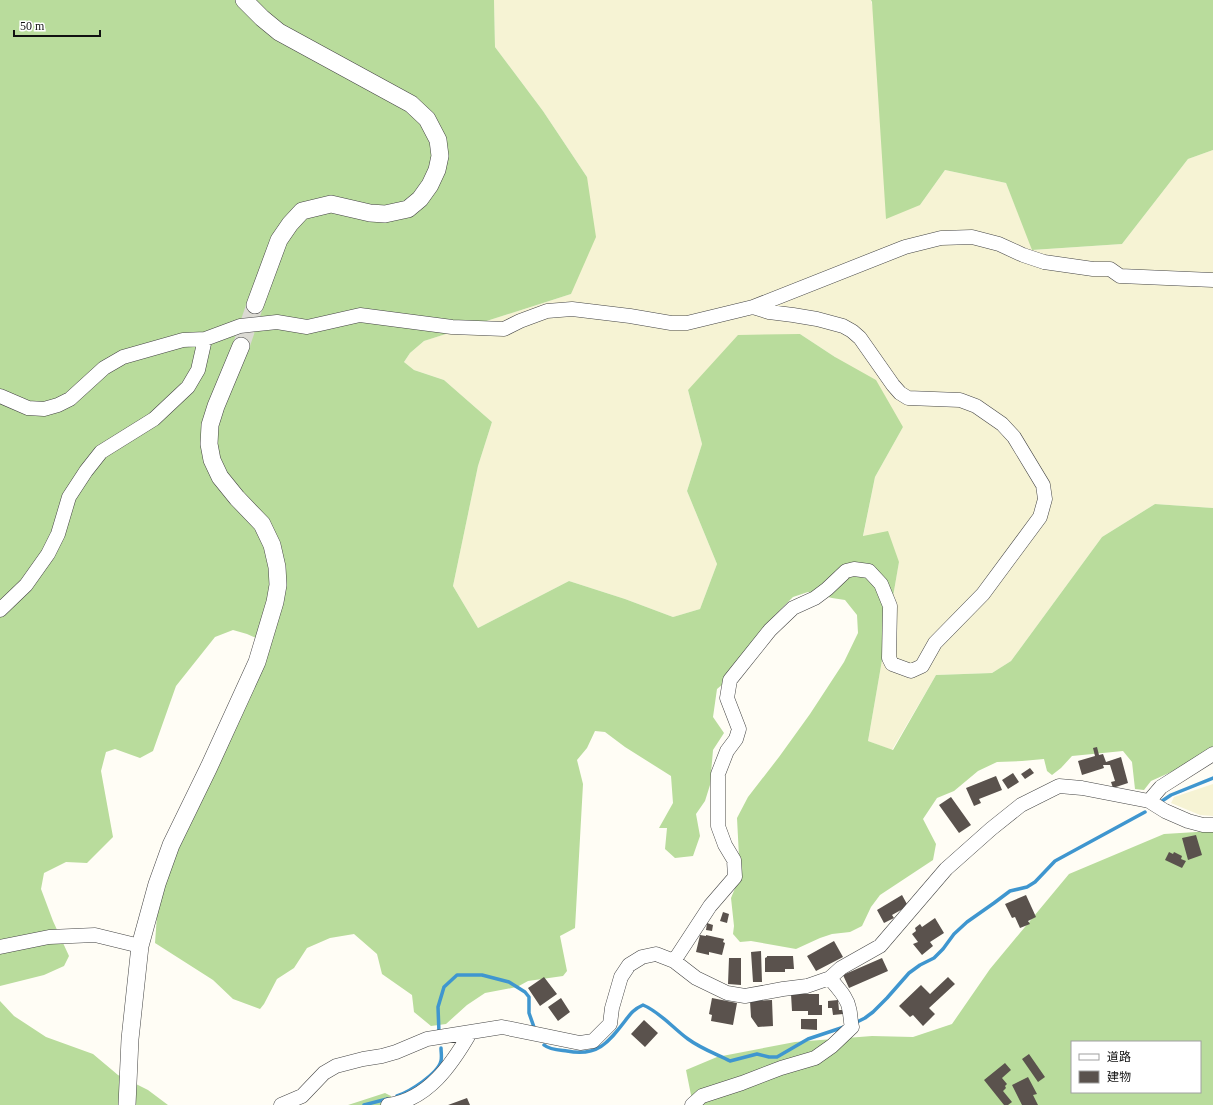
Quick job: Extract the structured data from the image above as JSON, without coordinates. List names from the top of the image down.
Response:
{
  "legend": ["道路", "建物"],
  "scale_bar": "50 m"
}
